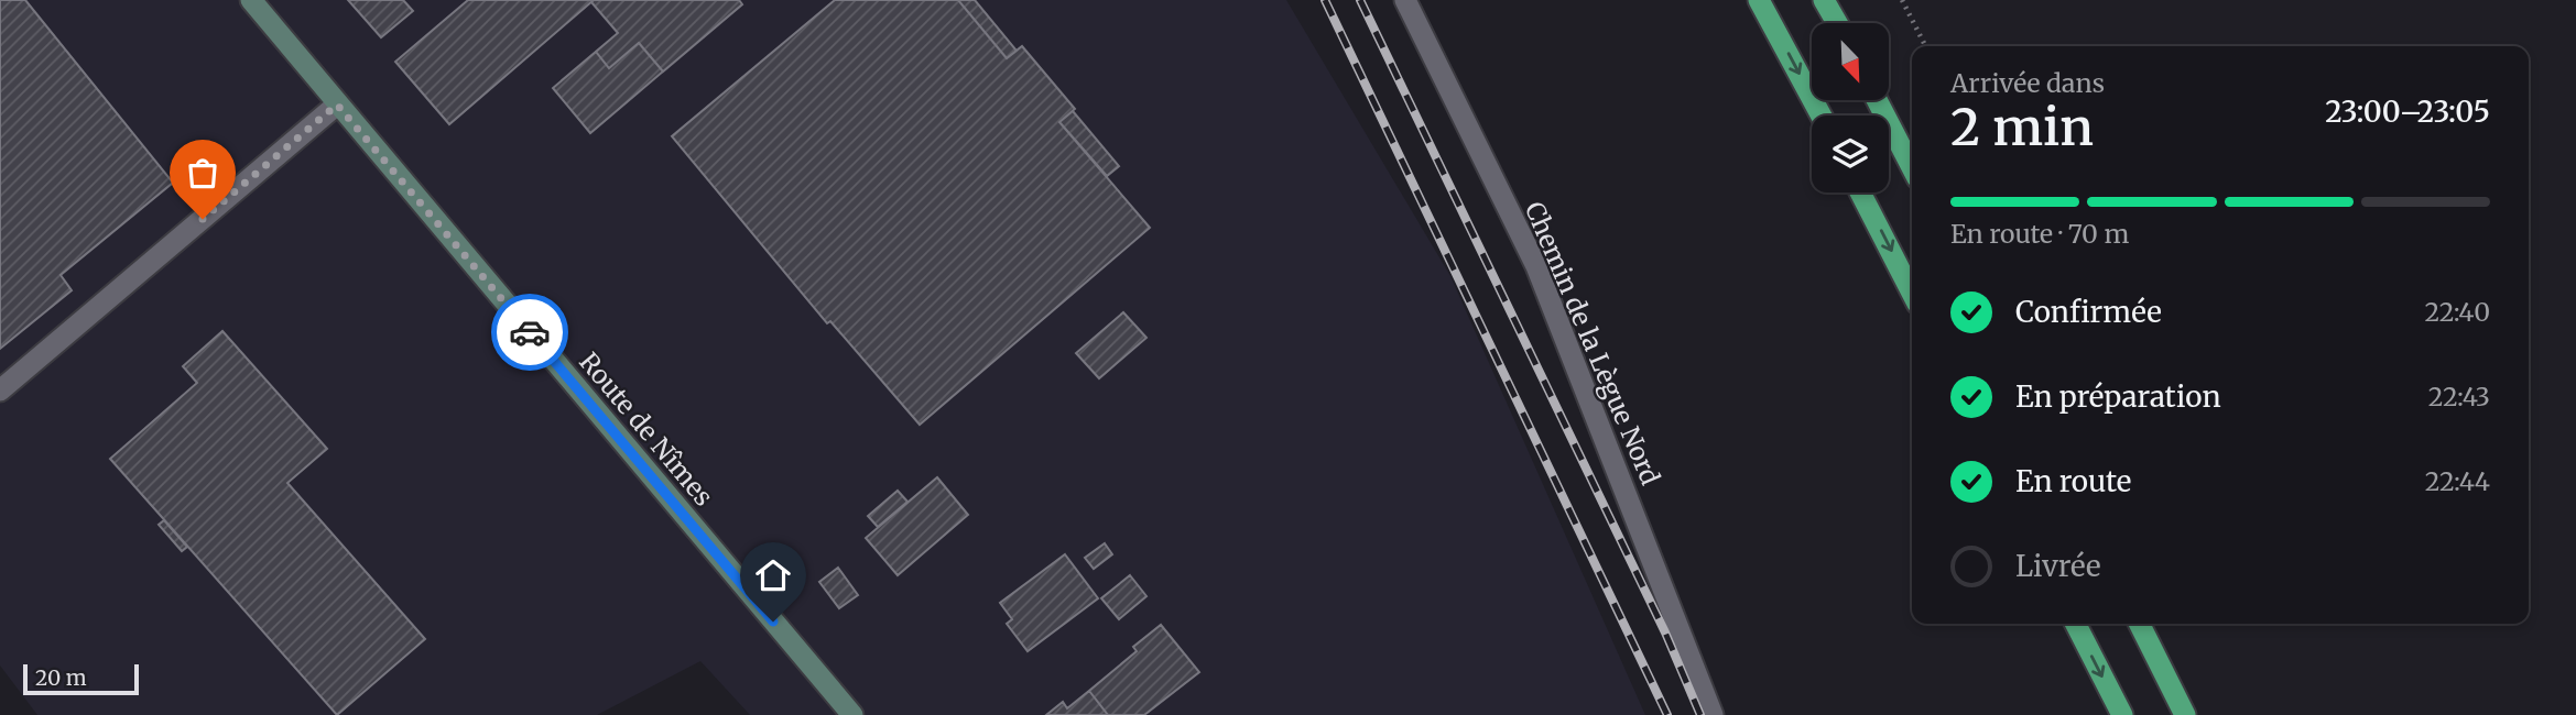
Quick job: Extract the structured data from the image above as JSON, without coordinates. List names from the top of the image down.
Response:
{
  "streets": {
    "main road": ["Route de Nîmes"],
    "street": ["Chemin de la Lègue Nord"]
  },
  "scale_bar": "20 m",
  "north": "bottom right",
  "page": {
    "heading": ["2 min", "Arrivée dans", "23:00–23:05"],
    "bar": "En route · 70 m",
    "list": [
      ["Confirmée", "22:40"],
      ["En préparation", "22:43"],
      ["En route", "22:44"],
      "Livrée"
    ],
    "scale": "20 m"
  }
}
